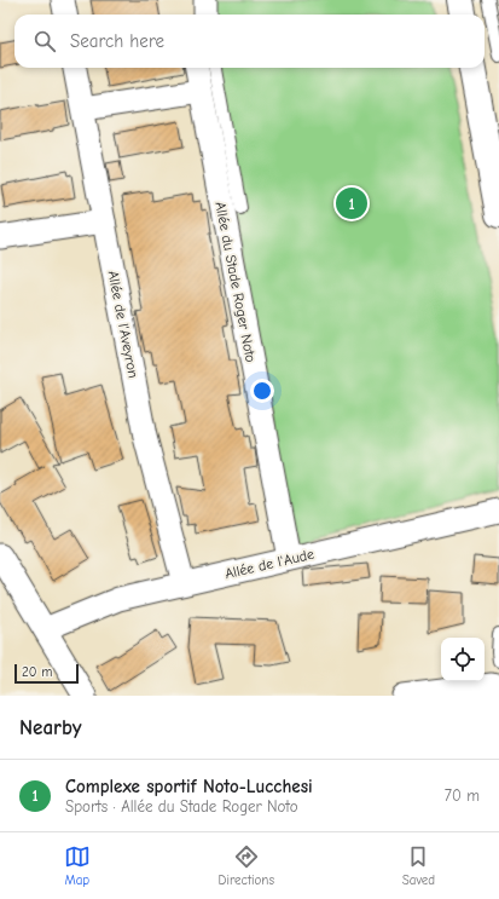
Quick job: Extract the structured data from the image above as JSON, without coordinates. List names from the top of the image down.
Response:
{
  "streets": {
    "street": ["Allée du Stade Roger Noto", "Allée de l'Aveyron", "Allée de l'Aude"]
  },
  "crossings": [
    ["Allée du Stade Roger Noto", "Allée de l'Aude"],
    ["Allée de l'Aveyron", "Allée de l'Aude"]
  ],
  "scale_bar": "20 m",
  "page": {
    "search": "Search here",
    "pins": "1",
    "scale": "20 m",
    "heading": "Nearby",
    "list": [
      {
        "mark": "1",
        "name": "Complexe sportif Noto-Lucchesi",
        "note": "Sports · Allée du Stade Roger Noto",
        "value": "70 m"
      }
    ],
    "nav": ["Map", "Directions", "Saved"]
  }
}
